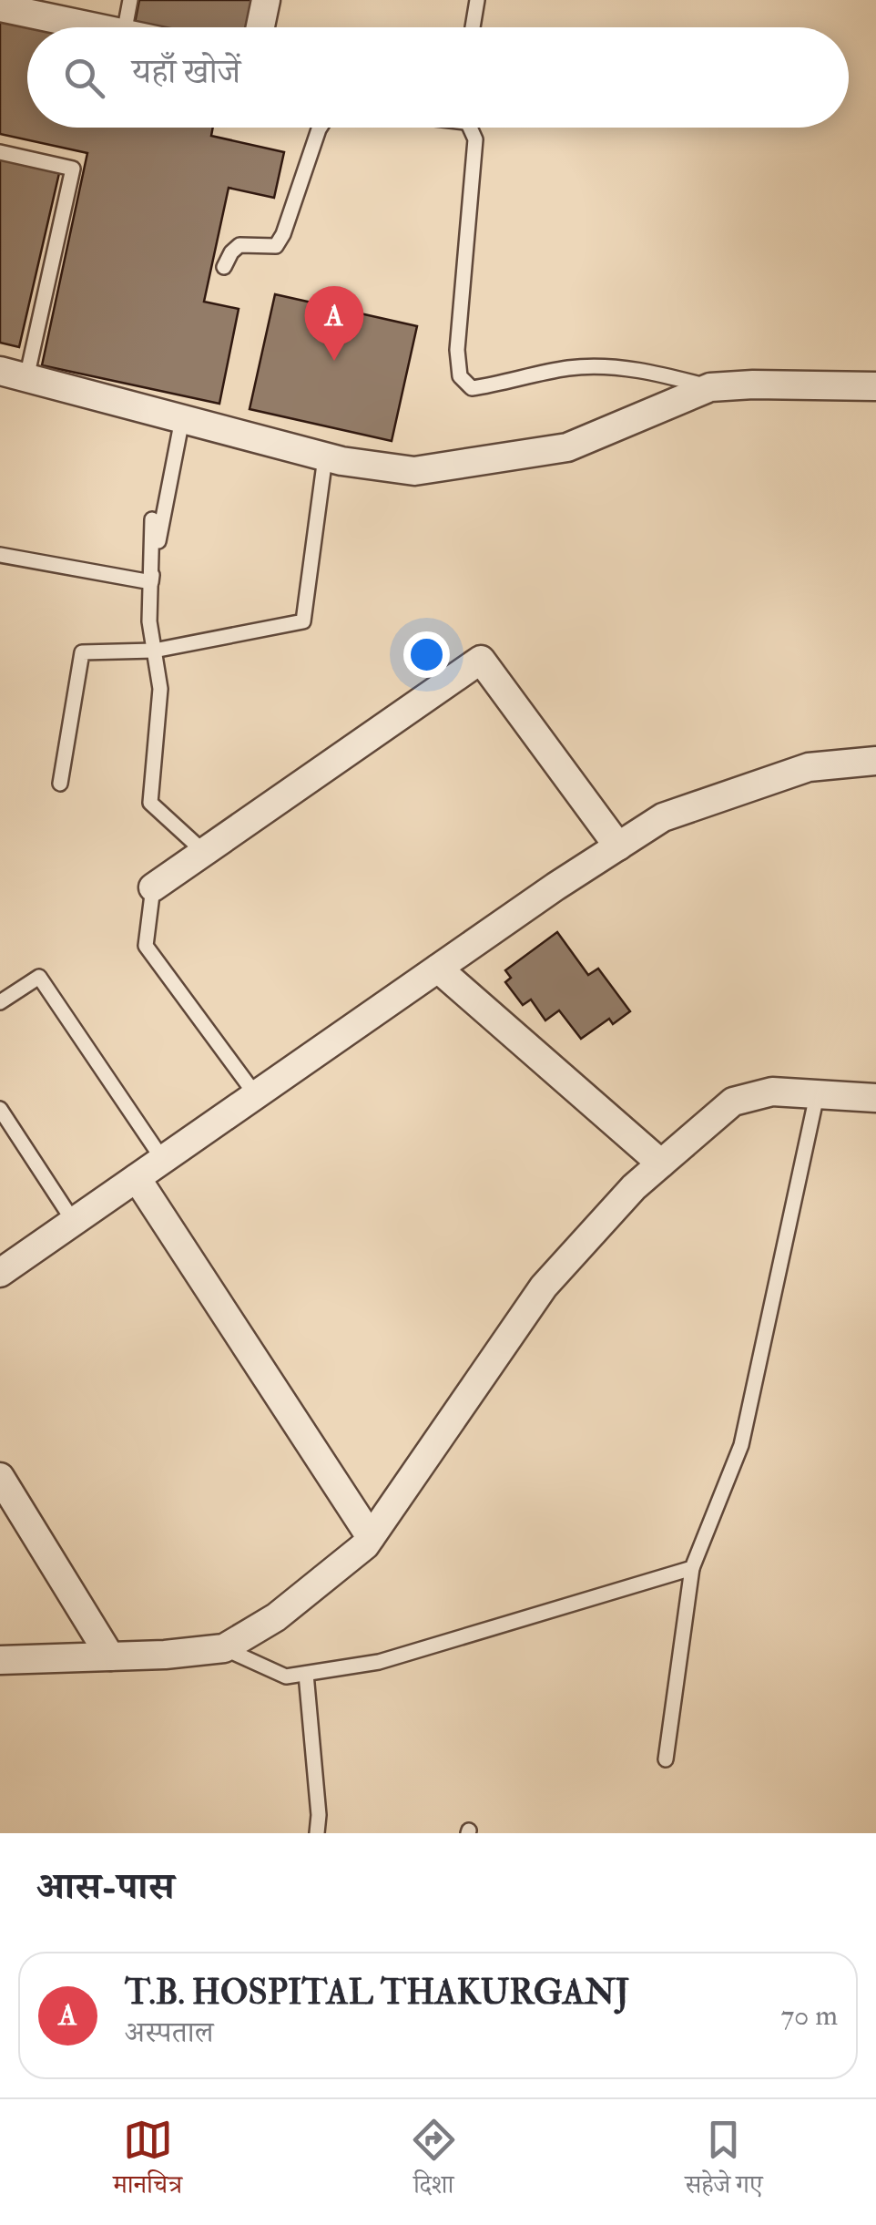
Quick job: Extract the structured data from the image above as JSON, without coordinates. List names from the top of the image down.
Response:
{
  "page": {
    "search": "यहाँ खोजें",
    "pins": "A",
    "heading": "आस-पास",
    "list": [
      {
        "mark": "A",
        "name": "T.B. HOSPITAL THAKURGANJ",
        "note": "अस्पताल",
        "value": "70 m"
      }
    ],
    "nav": ["मानचित्र", "दिशा", "सहेजे गए"]
  }
}
